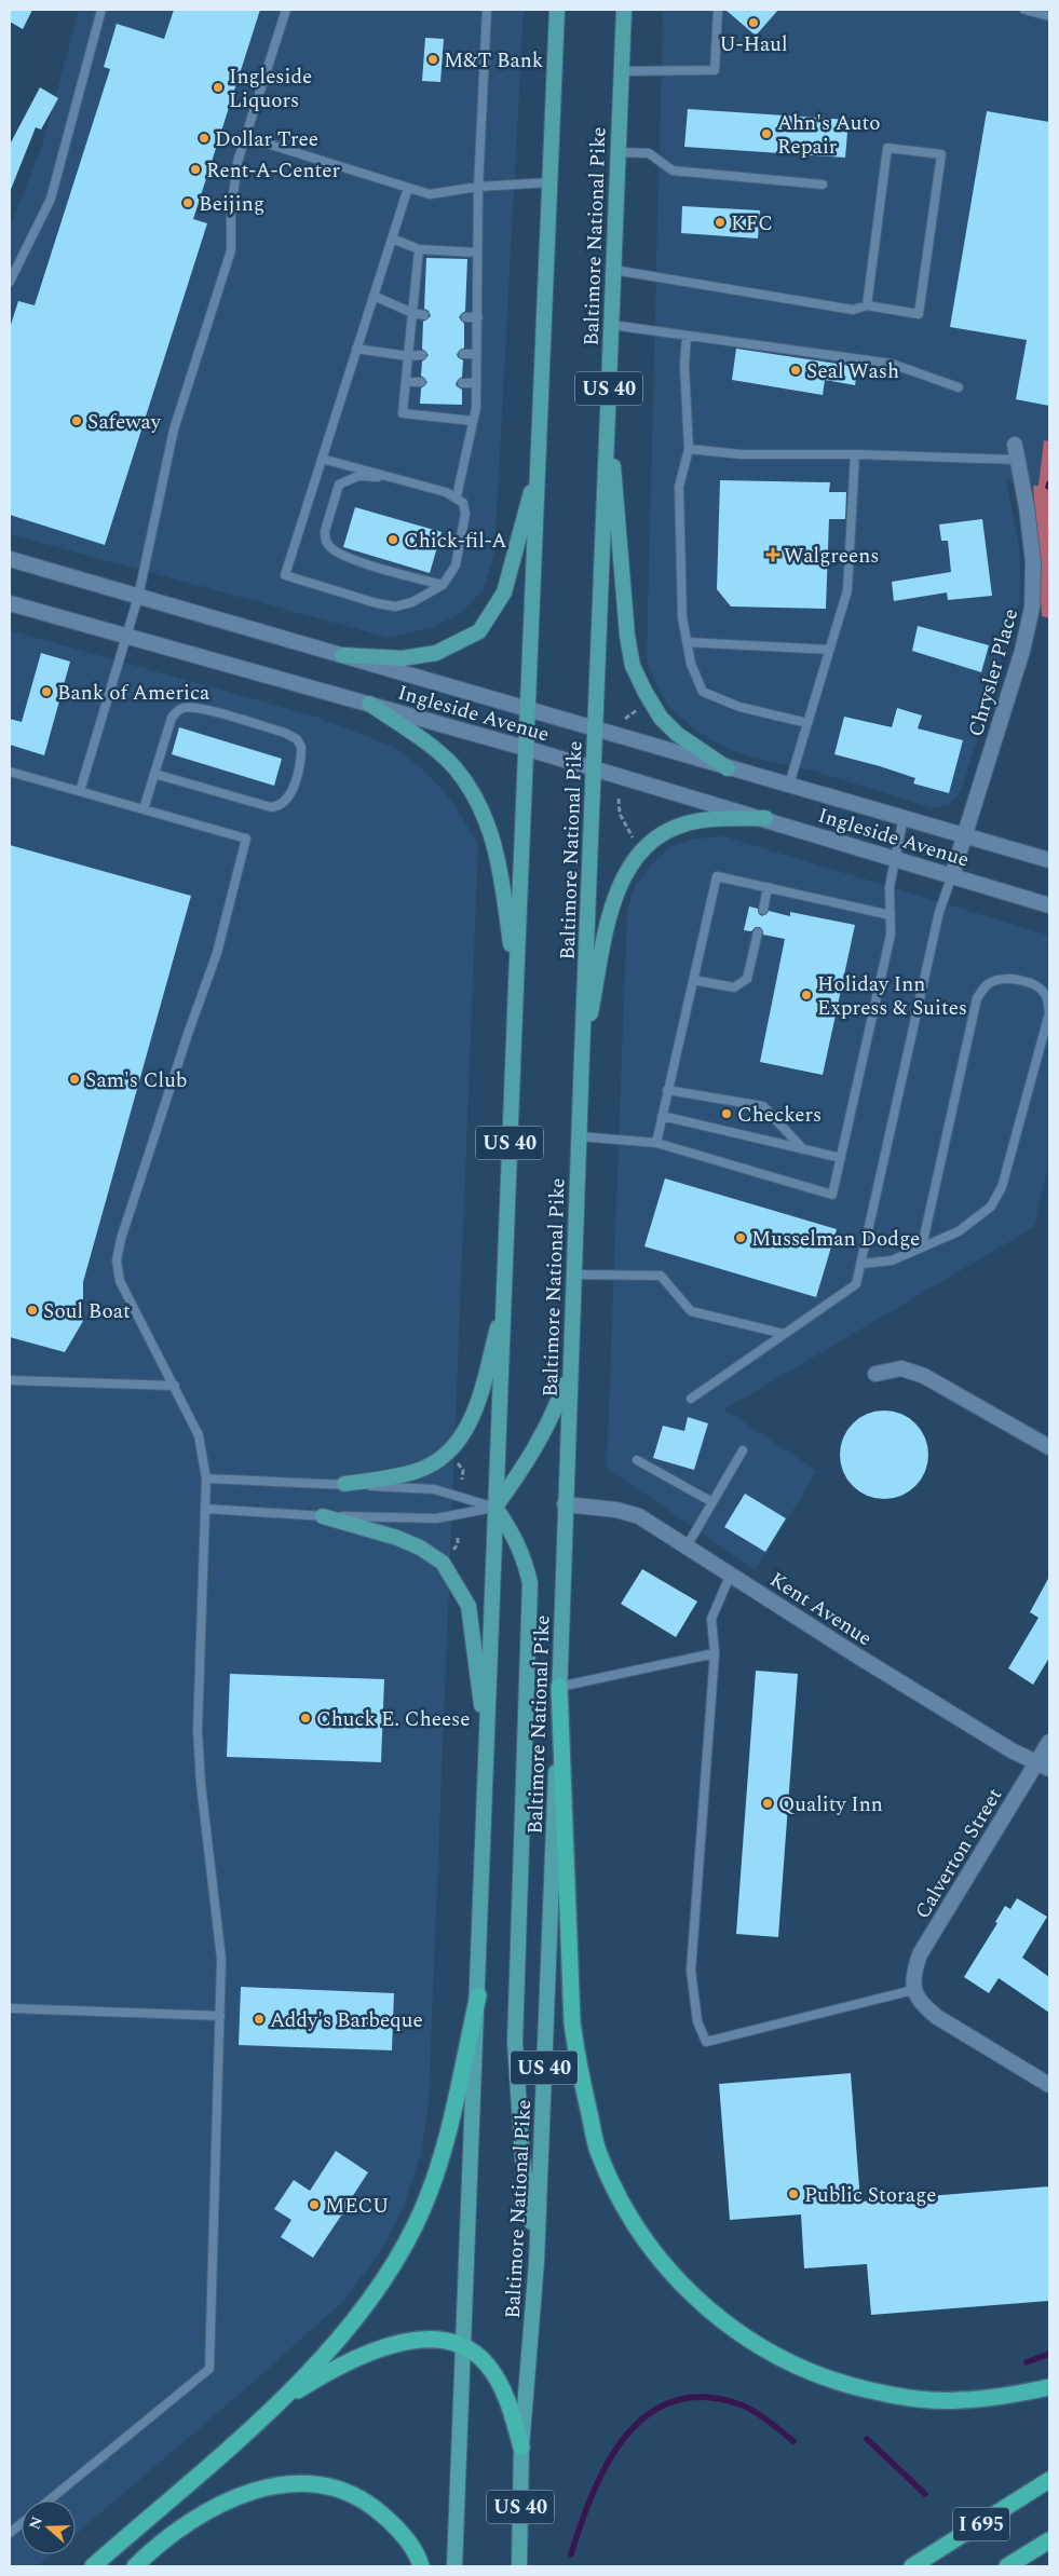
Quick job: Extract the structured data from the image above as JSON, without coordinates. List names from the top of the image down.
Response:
{
  "streets": {
    "highway": ["I 695"],
    "main road": [
      "Baltimore National Pike",
      "US 40",
      "Chrysler Place",
      "Ingleside Avenue",
      "Kent Avenue",
      "Calverton Street"
    ]
  },
  "crossings": [
    ["Baltimore National Pike", "Ingleside Avenue"],
    ["Baltimore National Pike", "Kent Avenue"],
    ["US 40", "Ingleside Avenue"],
    ["Chrysler Place", "Ingleside Avenue"],
    ["Kent Avenue", "Calverton Street"]
  ],
  "places": {
    "other": [
      "U-Haul",
      "M&T Bank",
      "Ingleside Liquors",
      "Ahn's Auto Repair",
      "Dollar Tree",
      "Rent-A-Center",
      "Beijing",
      "KFC",
      "Seal Wash",
      "Safeway",
      "Chick-fil-A",
      "Bank of America",
      "Holiday Inn Express & Suites",
      "Sam's Club",
      "Checkers",
      "Musselman Dodge",
      "Soul Boat",
      "Chuck E. Cheese",
      "Quality Inn",
      "Addy's Barbeque",
      "Public Storage",
      "MECU"
    ],
    "health": ["Walgreens"]
  },
  "north": "left"
}
